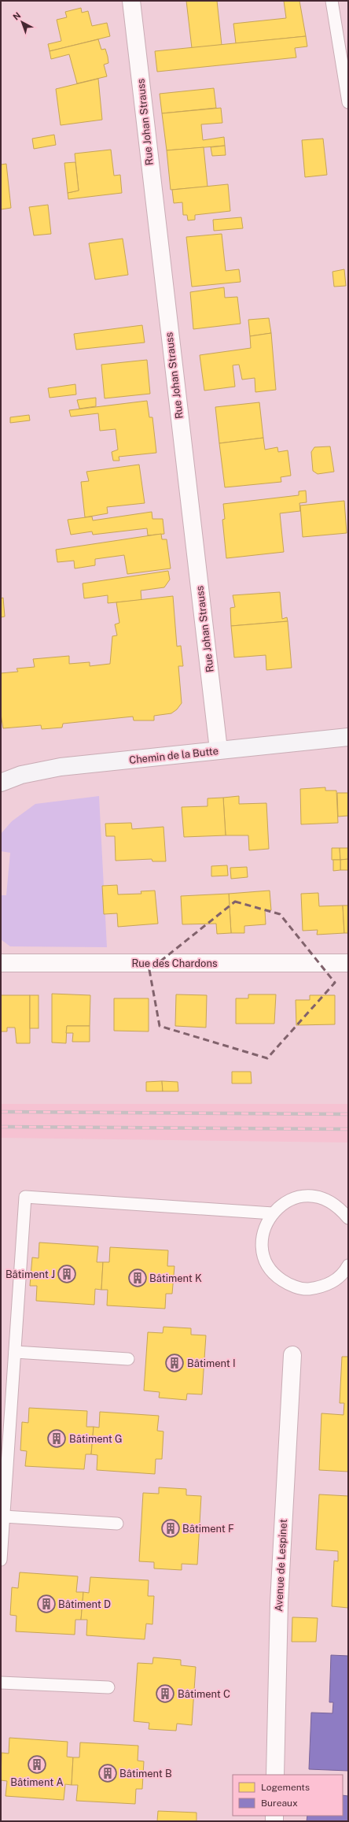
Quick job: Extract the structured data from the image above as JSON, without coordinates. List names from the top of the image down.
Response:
{
  "streets": {
    "street": [
      "Rue Johan Strauss",
      "Chemin de la Butte",
      "Rue des Chardons",
      "Avenue de Lespinet"
    ]
  },
  "crossings": [
    ["Rue Johan Strauss", "Chemin de la Butte"]
  ],
  "places": {
    "building": [
      "Bâtiment J",
      "Bâtiment K",
      "Bâtiment I",
      "Bâtiment G",
      "Bâtiment F",
      "Bâtiment D",
      "Bâtiment C",
      "Bâtiment A",
      "Bâtiment B"
    ]
  },
  "legend": ["Logements", "Bureaux"],
  "north": "top left"
}
